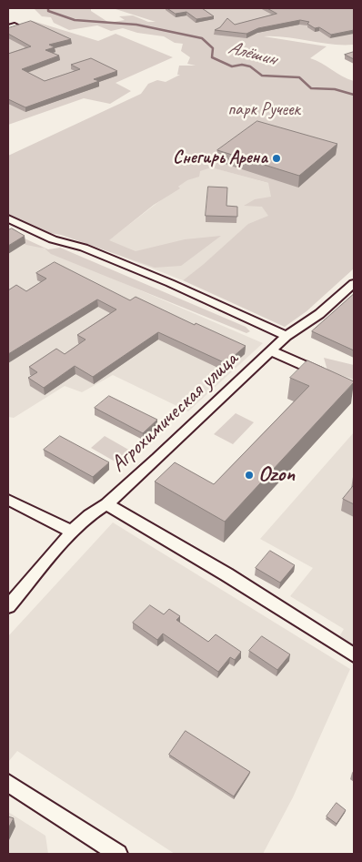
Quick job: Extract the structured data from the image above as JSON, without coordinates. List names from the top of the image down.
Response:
{
  "streets": {
    "street": ["Агрохимическая улица"]
  },
  "water": ["Алёшин"],
  "parks": ["парк Ручеек"],
  "places": ["Снегирь Арена", "Ozon"]
}
